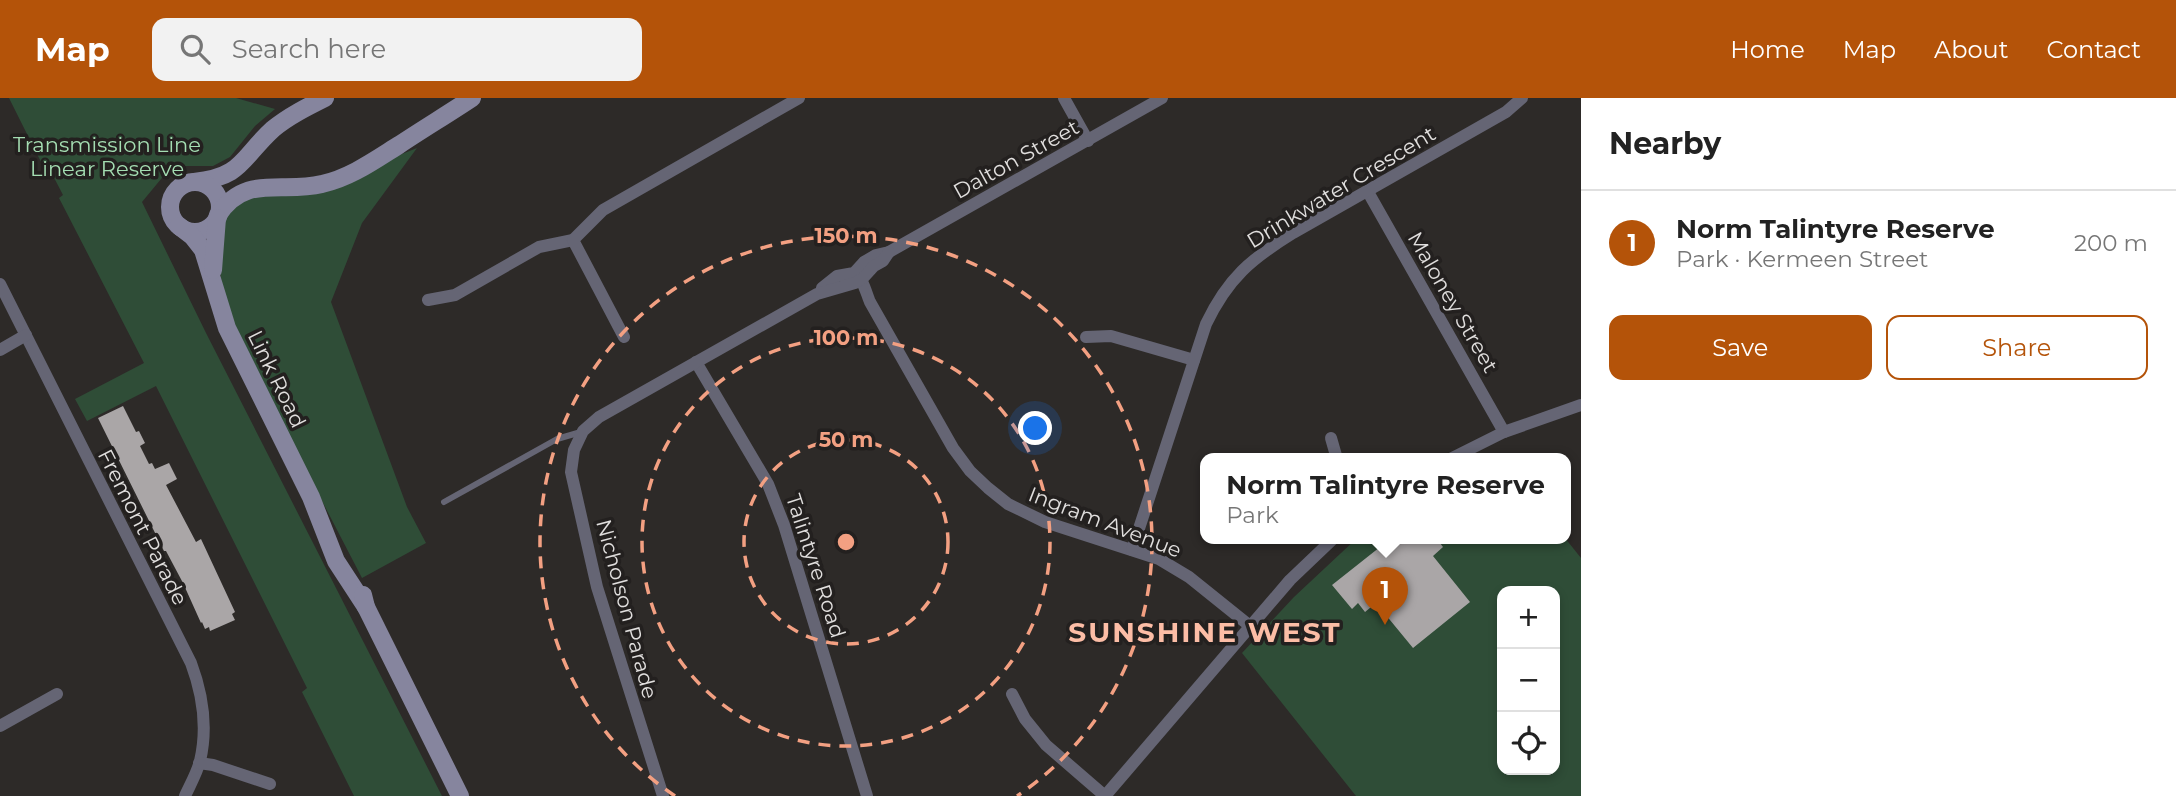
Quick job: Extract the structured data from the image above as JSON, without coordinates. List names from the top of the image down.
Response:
{
  "streets": {
    "street": [
      "Dalton Street",
      "Drinkwater Crescent",
      "Maloney Street",
      "Link Road",
      "Ingram Avenue",
      "Fremont Parade",
      "Talintyre Road",
      "Nicholson Parade"
    ]
  },
  "crossings": [
    ["Dalton Street", "Ingram Avenue"],
    ["Dalton Street", "Talintyre Road"],
    ["Dalton Street", "Nicholson Parade"],
    ["Drinkwater Crescent", "Maloney Street"],
    ["Drinkwater Crescent", "Ingram Avenue"]
  ],
  "districts": ["SUNSHINE WEST"],
  "parks": ["Transmission Line Linear Reserve"],
  "page": {
    "header": "Map",
    "search": "Search here",
    "nav": [
      "Home",
      "Map",
      "About",
      "Contact"
    ],
    "heading": "Nearby",
    "list": [
      {
        "mark": "1",
        "name": "Norm Talintyre Reserve",
        "note": "Park · Kermeen Street",
        "value": "200 m"
      }
    ],
    "buttons": ["Save", "Share"],
    "popup": ["Norm Talintyre Reserve", "Park"],
    "pins": "1",
    "map_buttons": ["+", "−"]
  },
  "rings": ["150 m", "100 m", "50 m"]
}
